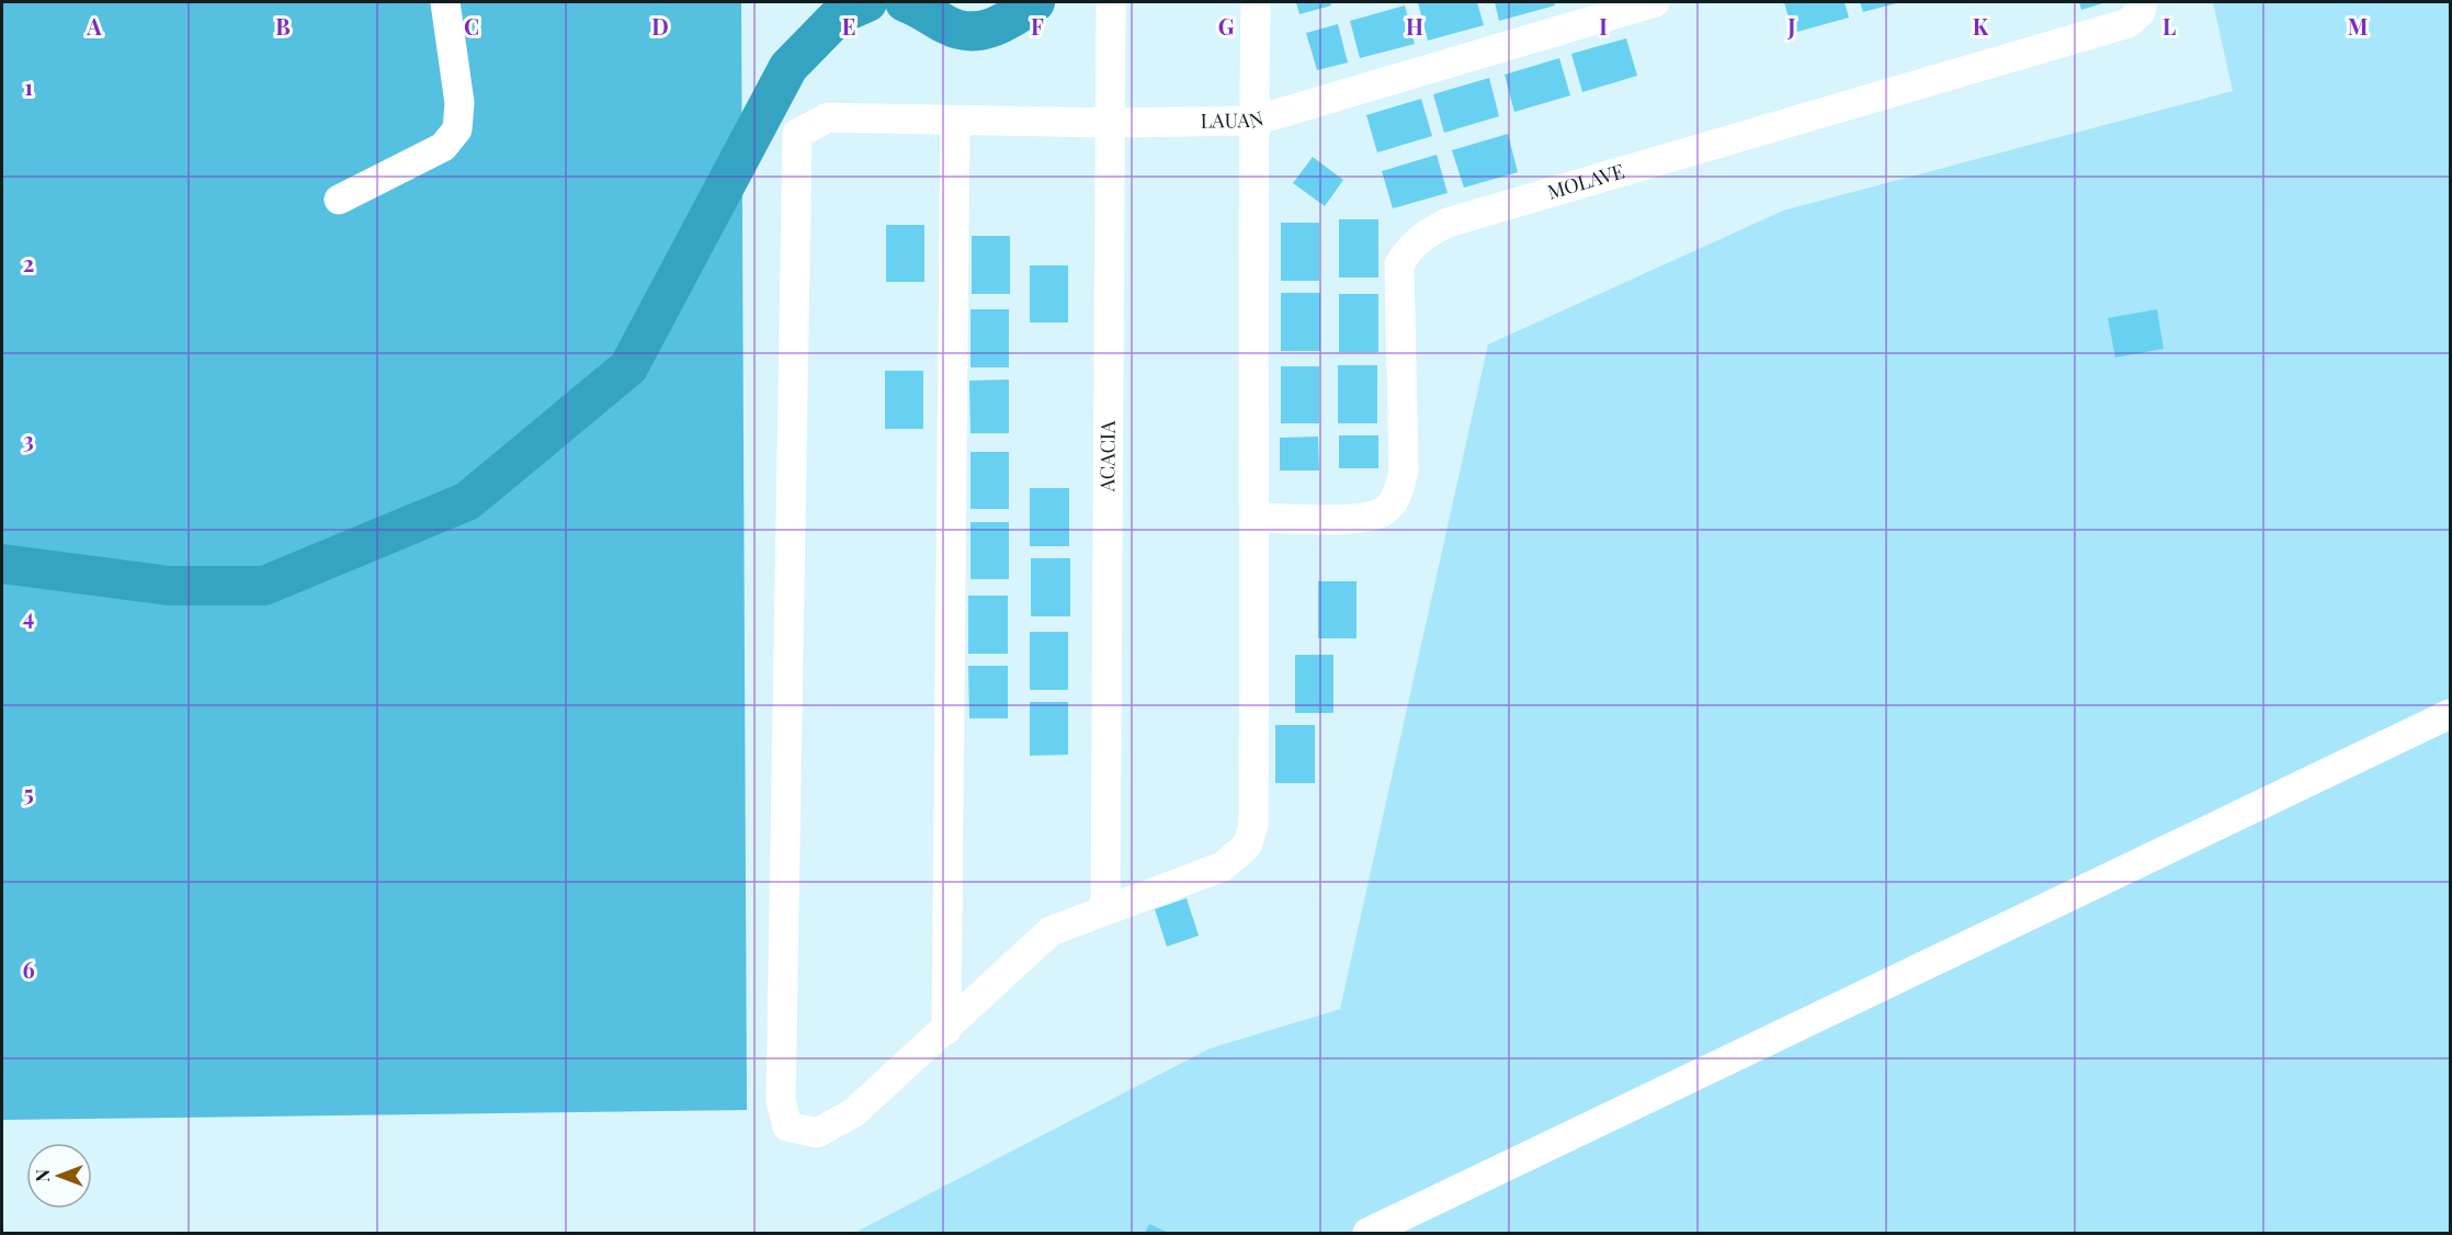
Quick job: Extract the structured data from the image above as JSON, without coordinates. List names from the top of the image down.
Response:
{
  "streets": {
    "street": ["LAUAN", "MOLAVE", "ACACIA"]
  },
  "crossings": [
    ["LAUAN", "ACACIA"]
  ],
  "north": "left",
  "grid": {
    "columns": [
      "A",
      "B",
      "C",
      "D",
      "E",
      "F",
      "G",
      "H",
      "I",
      "J",
      "K",
      "L",
      "M"
    ],
    "rows": [
      "1",
      "2",
      "3",
      "4",
      "5",
      "6"
    ]
  }
}
